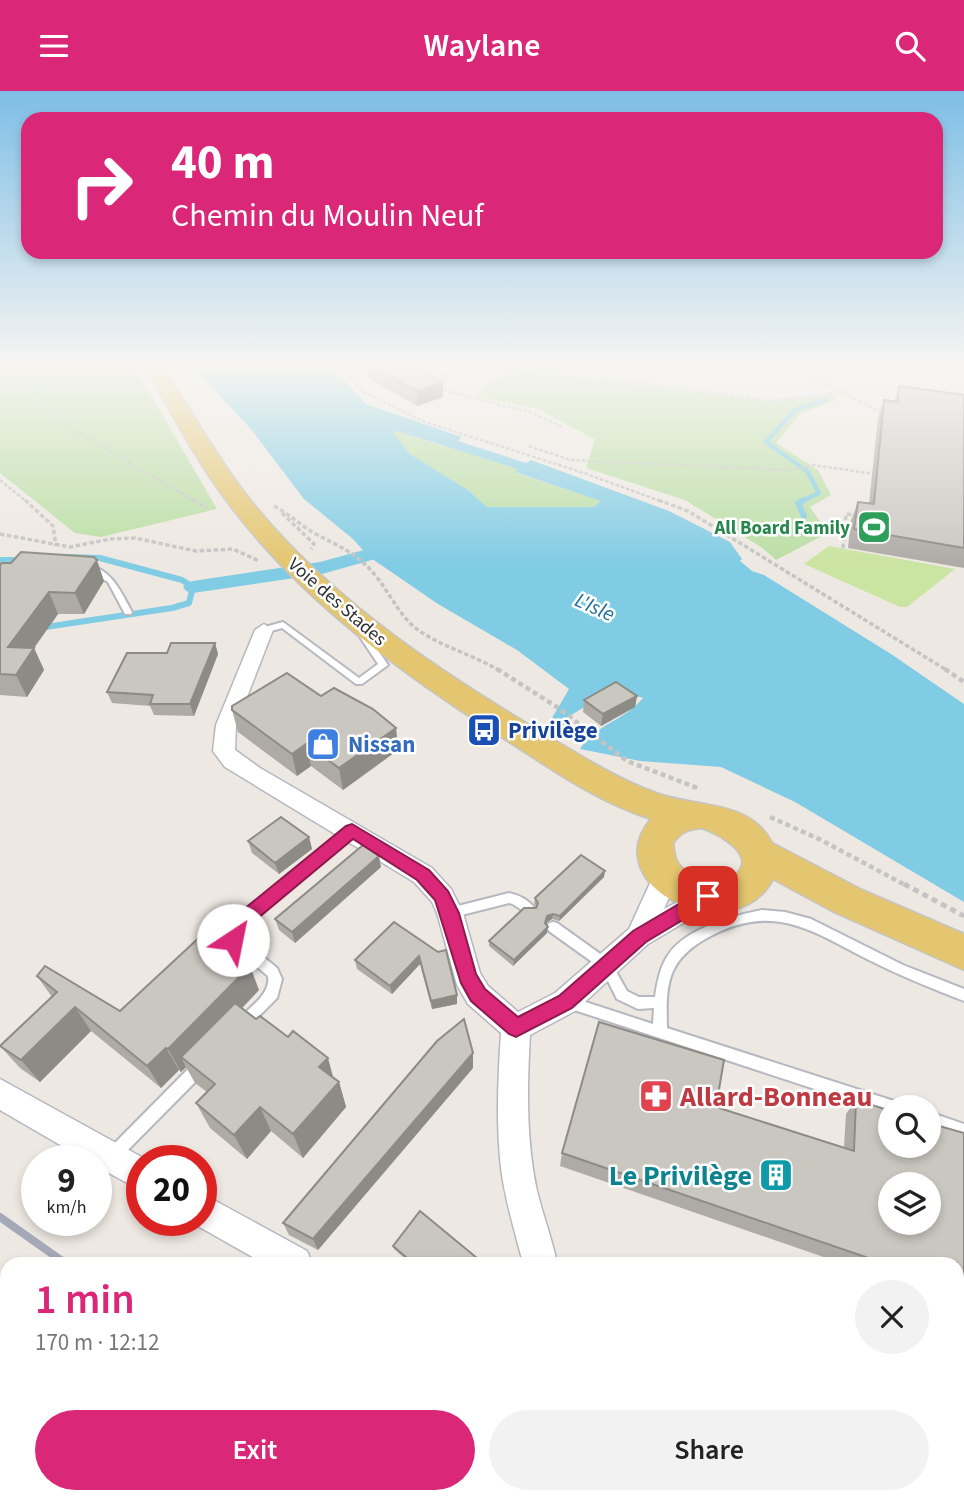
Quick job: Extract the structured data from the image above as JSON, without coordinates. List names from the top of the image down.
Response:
{
  "streets": {
    "main road": ["Voie des Stades"]
  },
  "water": ["L'Isle"],
  "places": {
    "sports": ["All Board Family"],
    "bus stop": ["Privilège"],
    "shop": ["Nissan"],
    "pharmacy": ["Allard-Bonneau"],
    "building": ["Le Privilège"]
  },
  "page": {
    "header": "Waylane",
    "turn": ["40 m", "Chemin du Moulin Neuf"],
    "speed": "9 km/h",
    "limit": "20",
    "heading": ["1 min", "170 m · 12:12"],
    "buttons": ["Exit", "Share"]
  }
}
